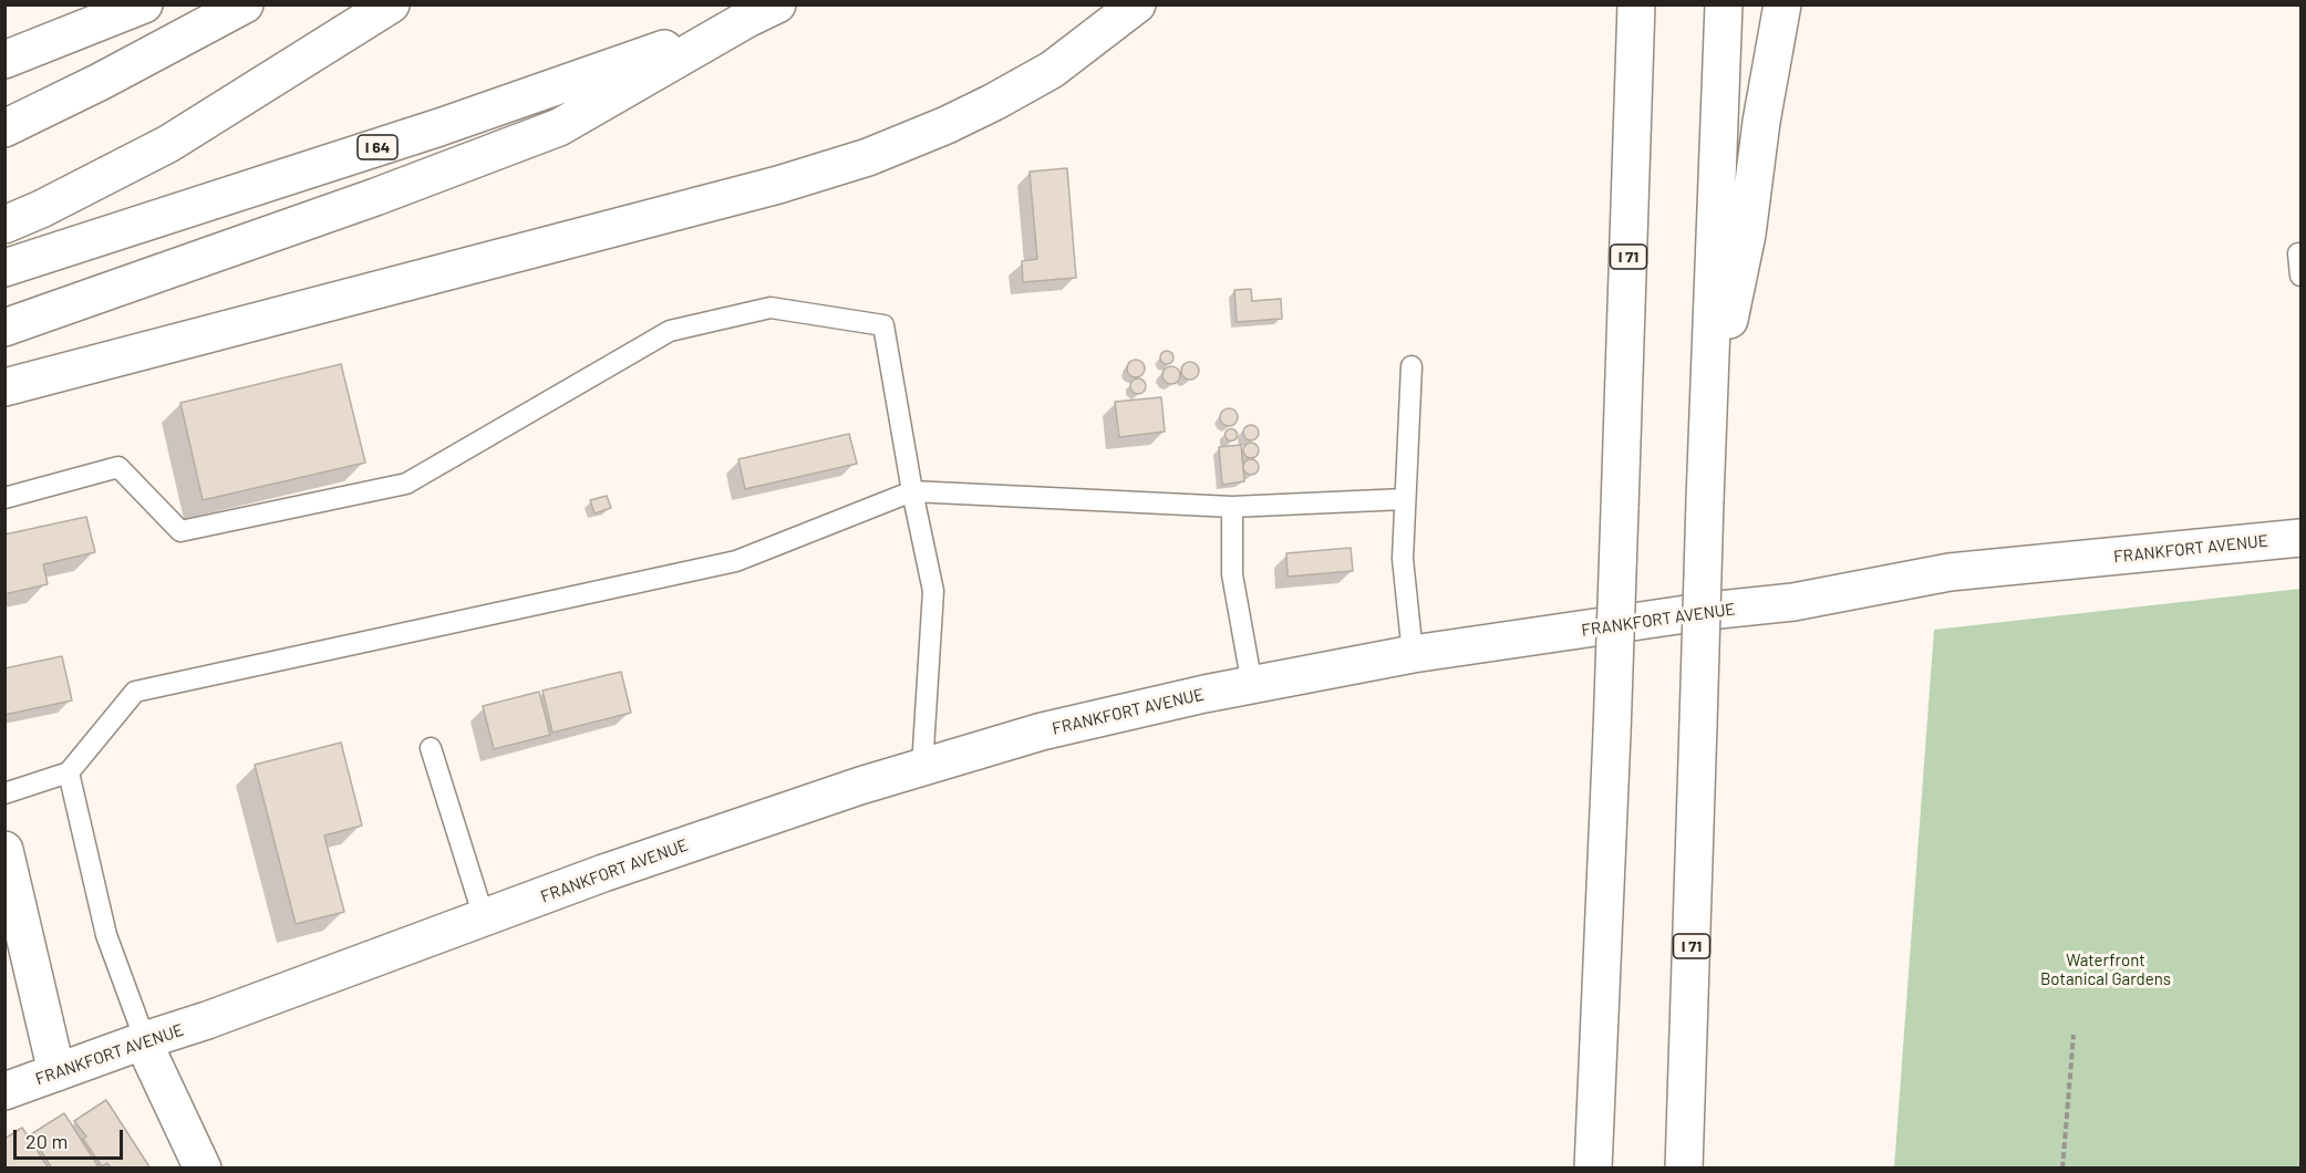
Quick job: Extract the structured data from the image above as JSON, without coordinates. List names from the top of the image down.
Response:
{
  "streets": {
    "main road": ["I 64", "I 71", "FRANKFORT AVENUE"]
  },
  "parks": ["Waterfront Botanical Gardens"],
  "scale_bar": "20 m"
}
